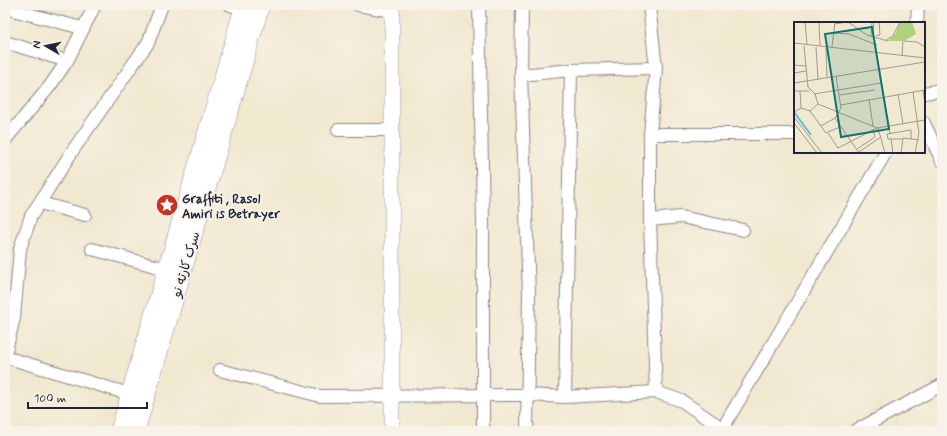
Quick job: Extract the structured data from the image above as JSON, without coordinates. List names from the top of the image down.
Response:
{
  "streets": {
    "highway": ["سرک کارته نو"]
  },
  "places": {
    "place": ["Graffiti , Rasol Amiri is Betrayer"]
  },
  "scale_bar": "100 m",
  "north": "left"
}
